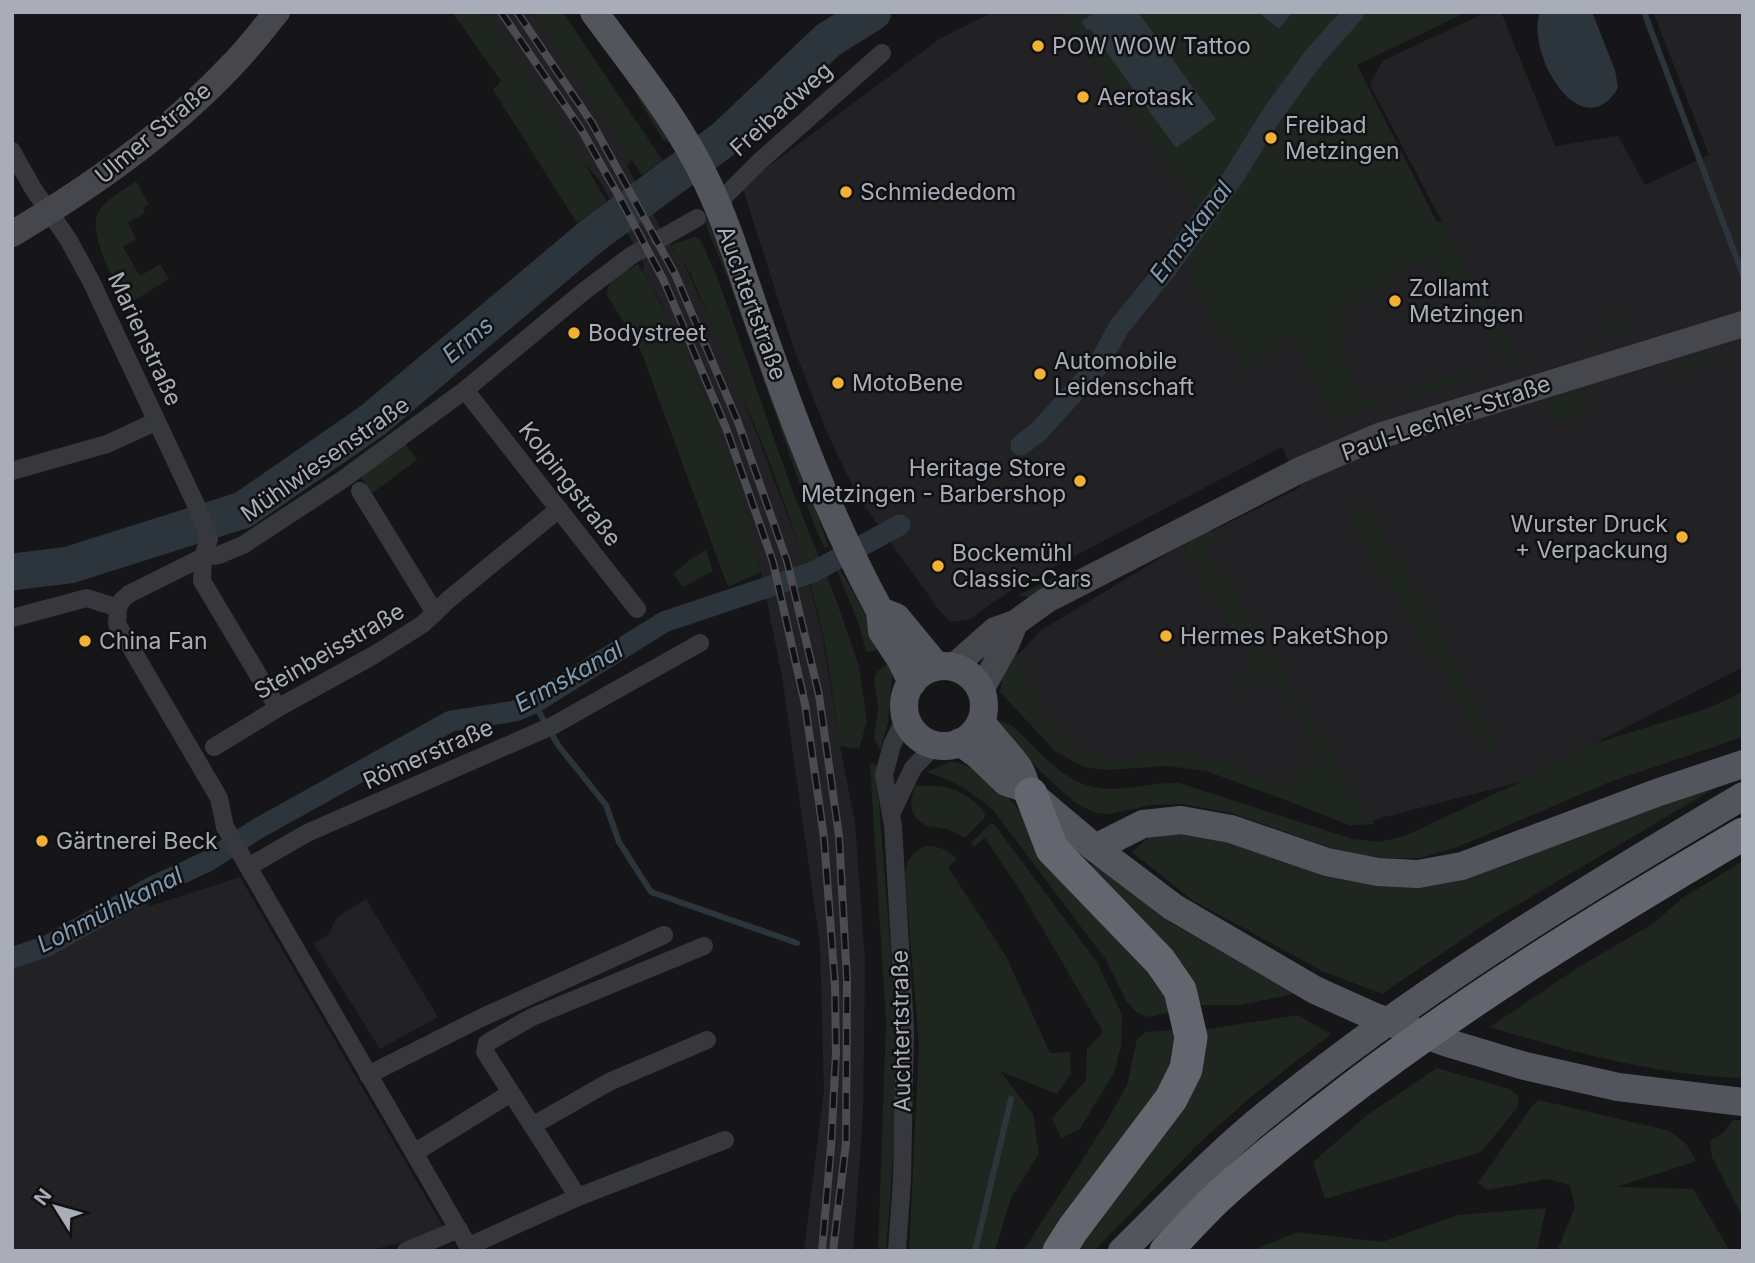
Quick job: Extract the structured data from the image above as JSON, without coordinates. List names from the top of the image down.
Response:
{
  "streets": {
    "main road": ["Auchtertstraße"],
    "street": [
      "Freibadweg",
      "Ulmer Straße",
      "Marienstraße",
      "Paul-Lechler-Straße",
      "Mühlwiesenstraße",
      "Kolpingstraße",
      "Steinbeisstraße",
      "Römerstraße"
    ]
  },
  "crossings": [
    ["Freibadweg", "Auchtertstraße"],
    ["Ulmer Straße", "Marienstraße"],
    ["Auchtertstraße", "Paul-Lechler-Straße"],
    ["Marienstraße", "Mühlwiesenstraße"],
    ["Mühlwiesenstraße", "Kolpingstraße"],
    ["Kolpingstraße", "Steinbeisstraße"]
  ],
  "water": ["Ermskanal", "Erms", "Lohmühlkanal"],
  "places": [
    "POW WOW Tattoo",
    "Aerotask",
    "Freibad Metzingen",
    "Schmiededom",
    "Zollamt Metzingen",
    "Bodystreet",
    "Automobile Leidenschaft",
    "MotoBene",
    "Heritage Store Metzingen - Barbershop",
    "Wurster Druck + Verpackung",
    "Bockemühl Classic-Cars",
    "Hermes PaketShop",
    "China Fan",
    "Gärtnerei Beck"
  ],
  "north": "top left"
}
